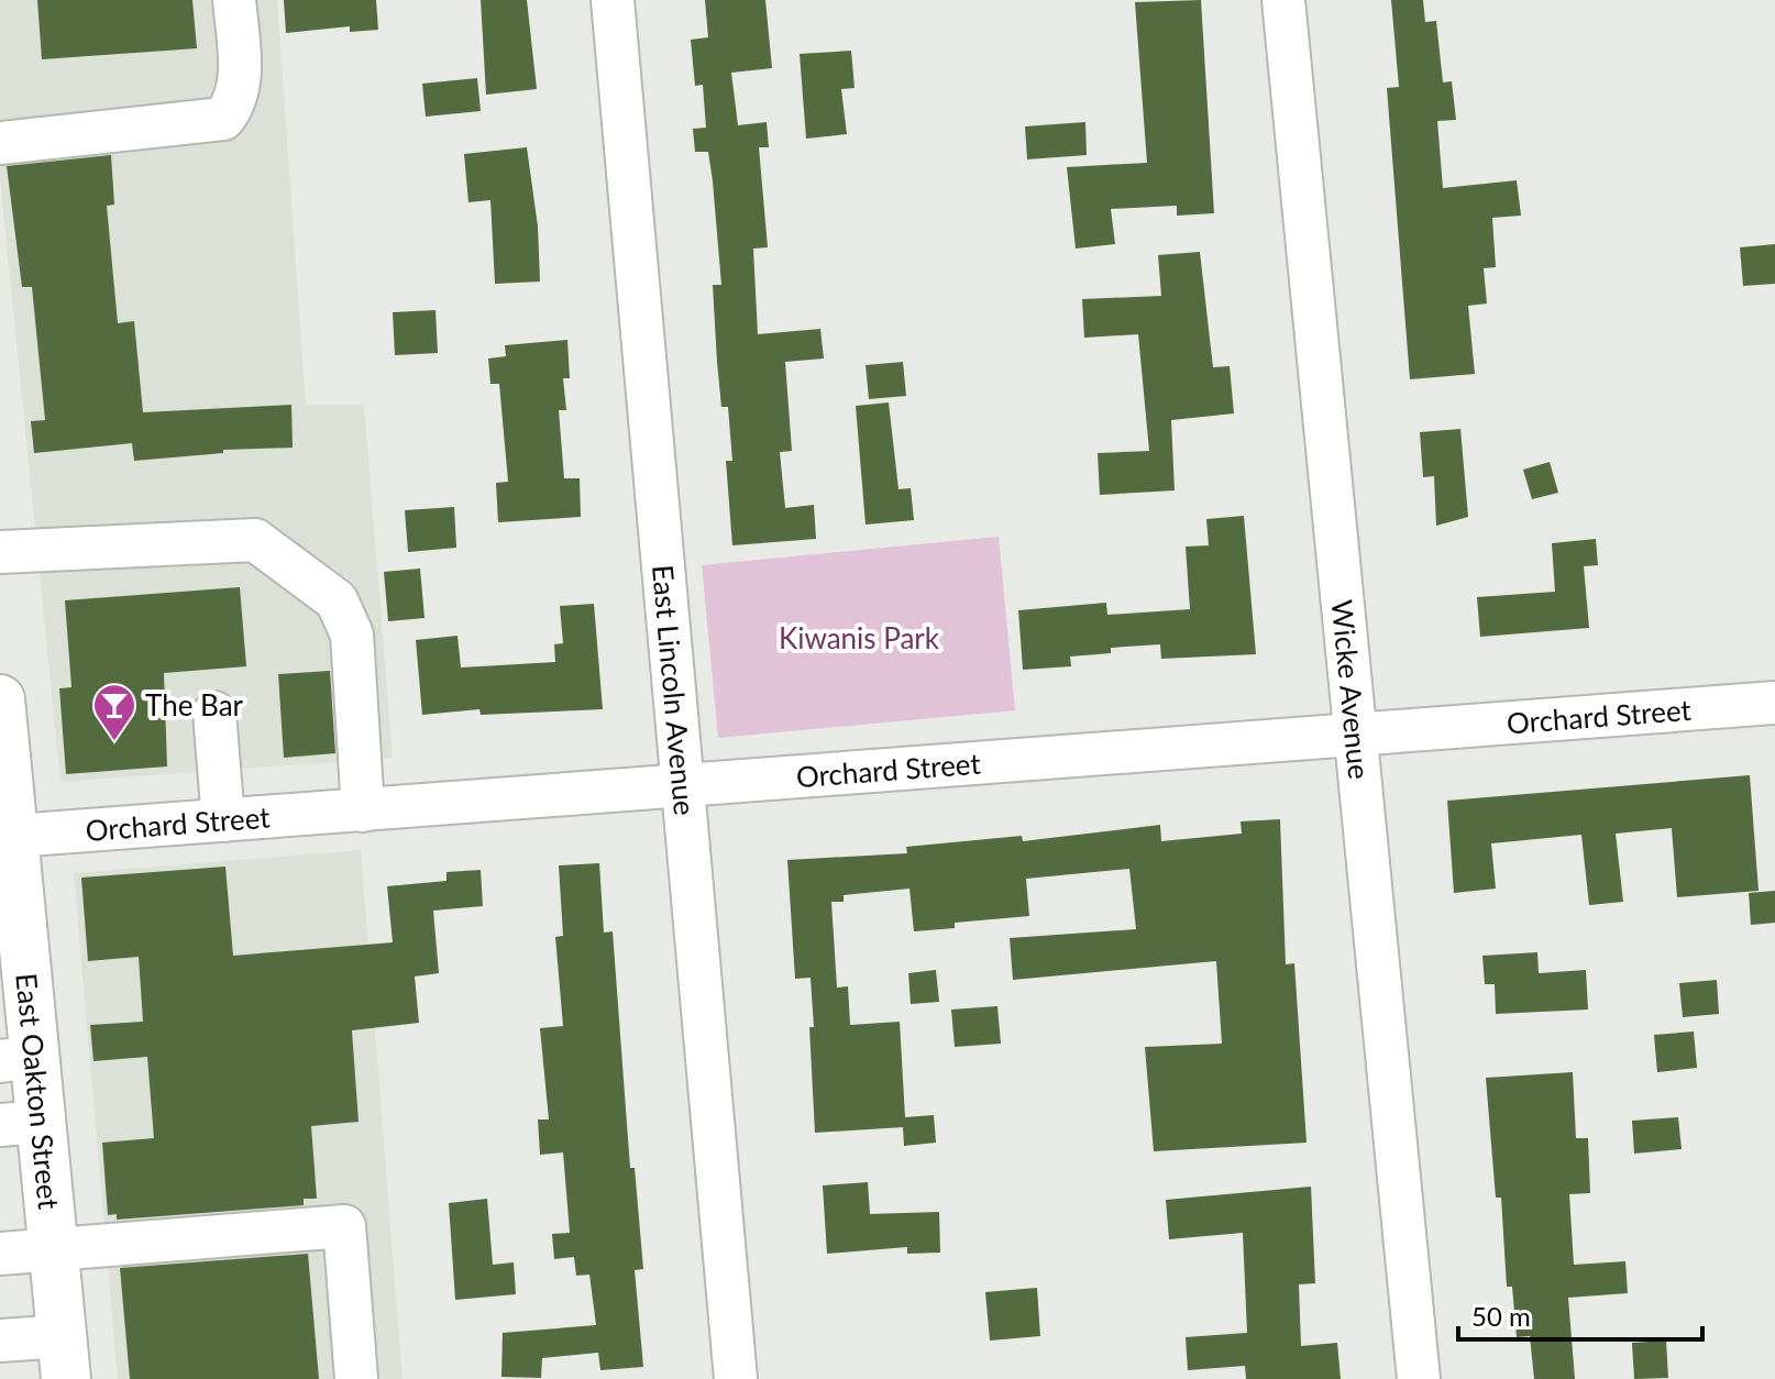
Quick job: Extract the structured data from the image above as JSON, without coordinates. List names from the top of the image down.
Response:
{
  "streets": {
    "main road": ["East Oakton Street"],
    "street": ["East Lincoln Avenue", "Wicke Avenue", "Orchard Street"]
  },
  "crossings": [
    ["East Lincoln Avenue", "Orchard Street"],
    ["Wicke Avenue", "Orchard Street"],
    ["Orchard Street", "East Oakton Street"]
  ],
  "parks": ["Kiwanis Park"],
  "places": {
    "bar": ["The Bar"]
  },
  "scale_bar": "50 m"
}
